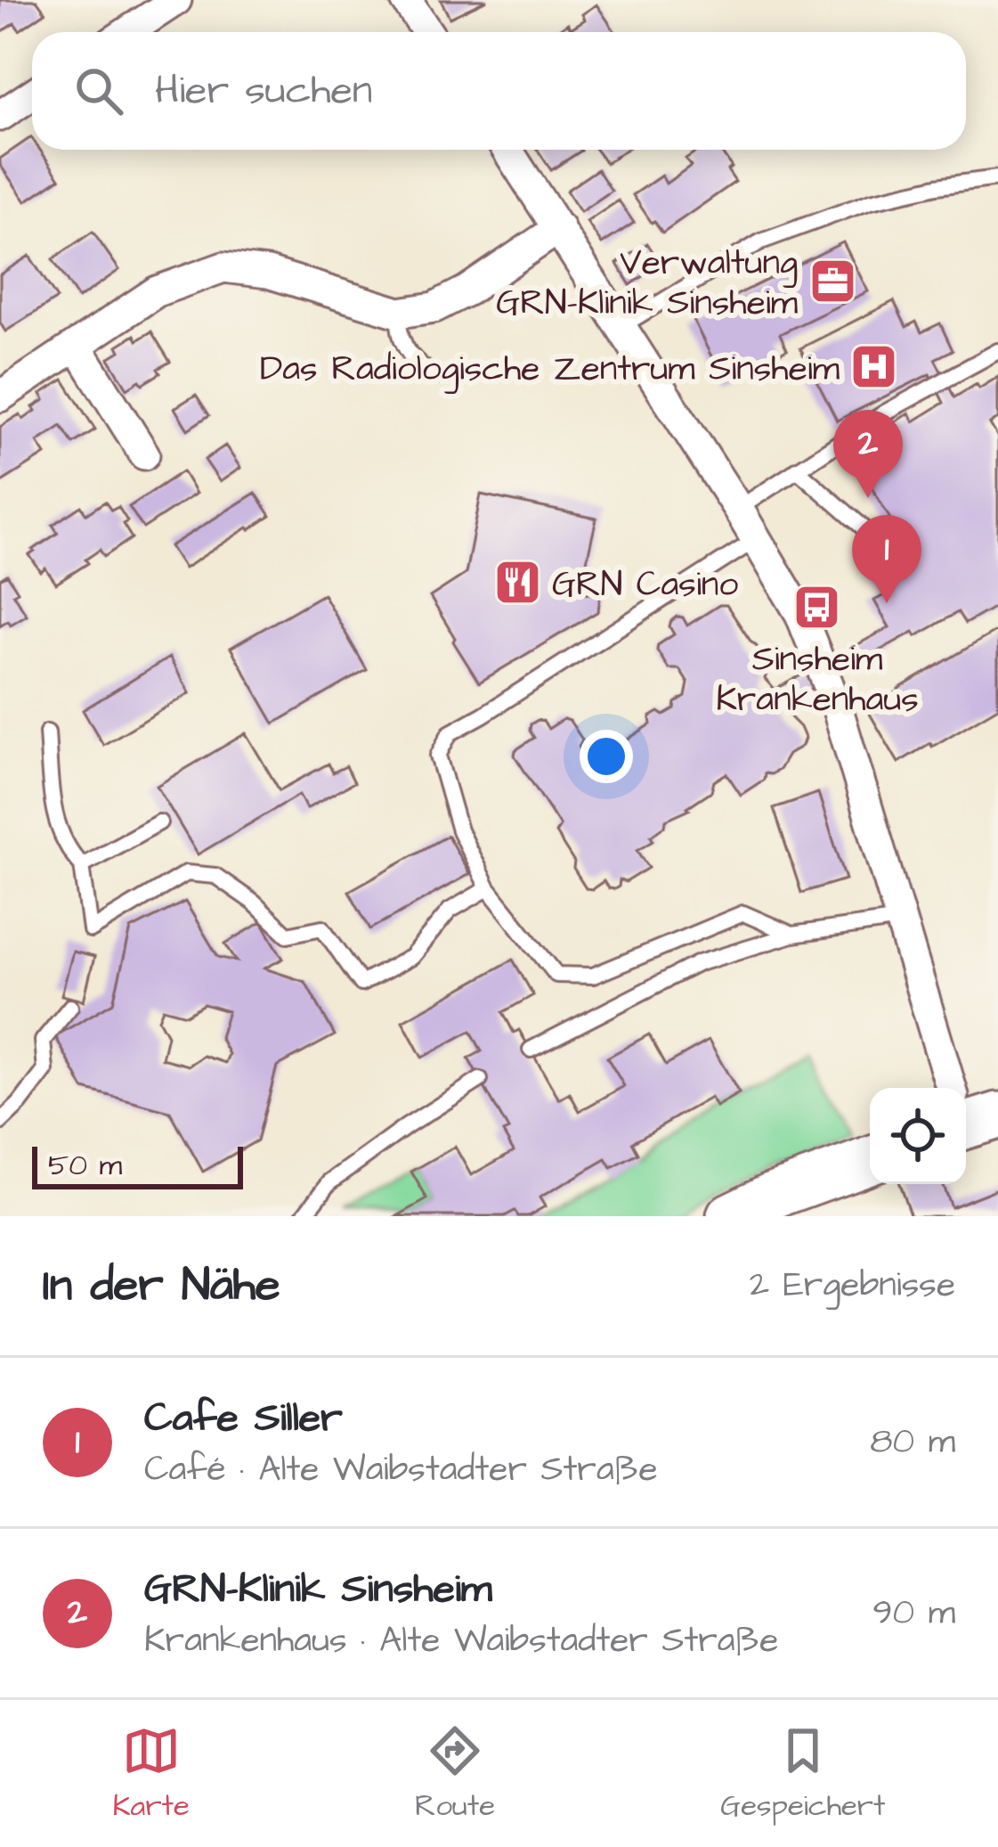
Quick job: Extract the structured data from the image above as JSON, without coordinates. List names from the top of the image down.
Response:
{
  "places": {
    "office": ["Verwaltung GRN-Klinik Sinsheim"],
    "hospital": ["Das Radiologische Zentrum Sinsheim"],
    "restaurant": ["GRN Casino"],
    "bus stop": ["Sinsheim Krankenhaus"]
  },
  "scale_bar": "50 m",
  "page": {
    "search": "Hier suchen",
    "pins": ["2", "1"],
    "scale": "50 m",
    "heading": ["In der Nähe", "2 Ergebnisse"],
    "list": [
      {
        "mark": "1",
        "name": "Cafe Siller",
        "note": "Café · Alte Waibstadter Straße",
        "value": "80 m"
      },
      {
        "mark": "2",
        "name": "GRN-Klinik Sinsheim",
        "note": "Krankenhaus · Alte Waibstadter Straße",
        "value": "90 m"
      }
    ],
    "nav": ["Karte", "Route", "Gespeichert"]
  }
}
